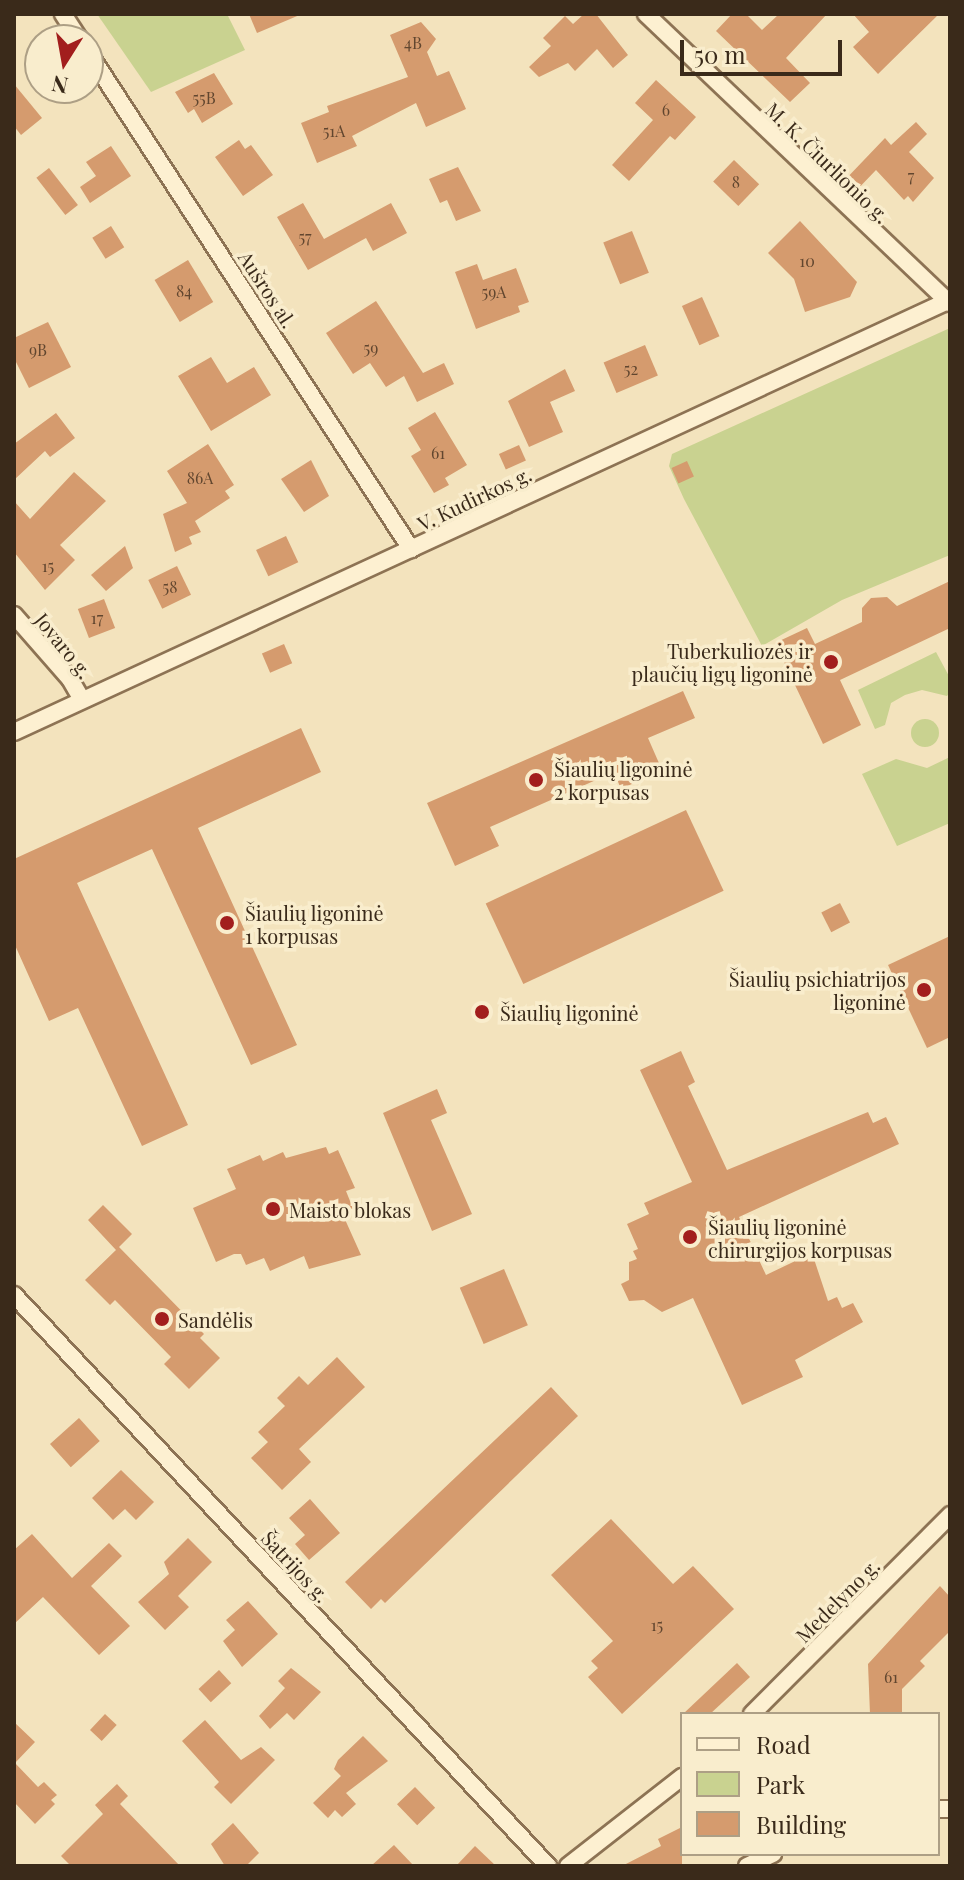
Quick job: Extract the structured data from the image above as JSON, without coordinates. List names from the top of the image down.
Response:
{
  "streets": {
    "street": [
      "M. K. Čiurlionio g.",
      "Aušros al.",
      "V. Kudirkos g.",
      "Jovaro g.",
      "Šatrijos g.",
      "Medelyno g."
    ]
  },
  "crossings": [
    ["M. K. Čiurlionio g.", "V. Kudirkos g."],
    ["Aušros al.", "V. Kudirkos g."],
    ["V. Kudirkos g.", "Jovaro g."]
  ],
  "places": [
    "Tuberkuliozės ir plaučių ligų ligoninė",
    "Šiaulių ligoninė 2 korpusas",
    "Šiaulių ligoninė 1 korpusas",
    "Šiaulių psichiatrijos ligoninė",
    "Šiaulių ligoninė",
    "Maisto blokas",
    "Šiaulių ligoninė chirurgijos korpusas",
    "Sandėlis"
  ],
  "house_numbers": [
    "4B",
    "55B",
    "6",
    "51A",
    "7",
    "8",
    "57",
    "10",
    "84",
    "59A",
    "59",
    "9B",
    "52",
    "61",
    "86A",
    "15",
    "58",
    "17",
    "15",
    "61"
  ],
  "legend": ["Road", "Park", "Building"],
  "scale_bar": "50 m",
  "north": "bottom"
}
